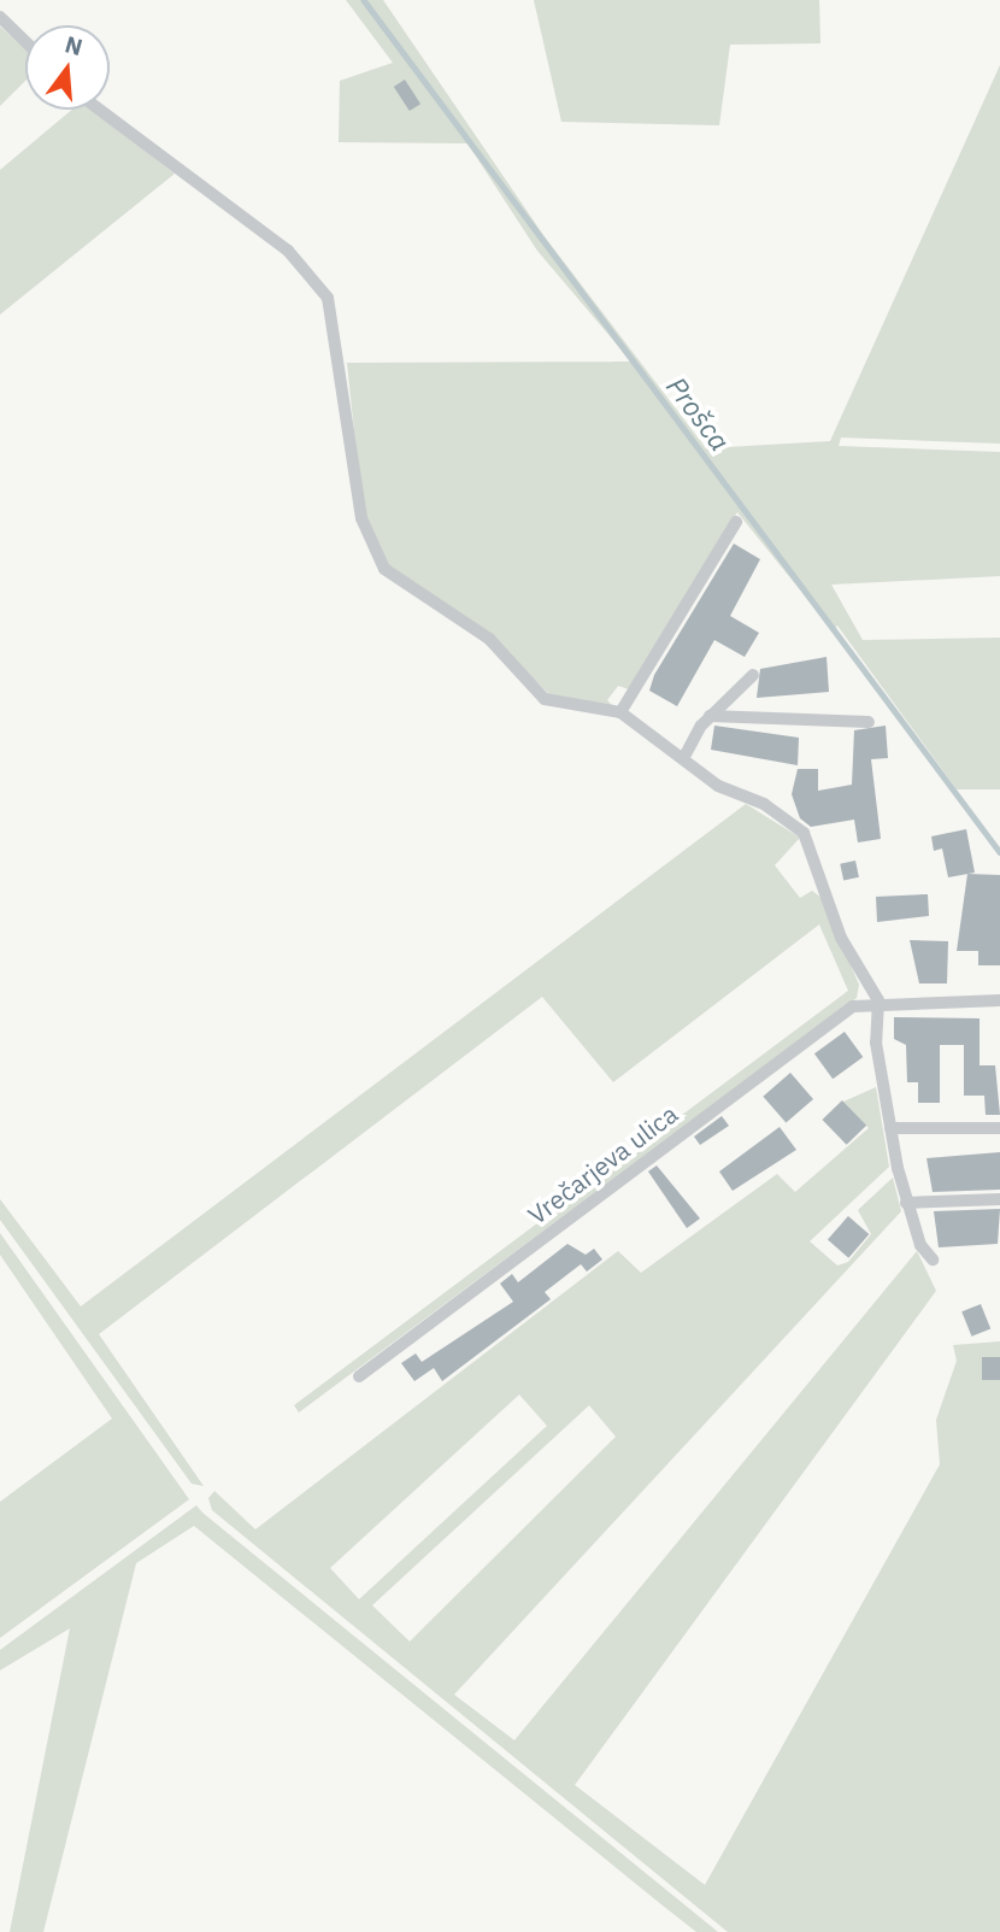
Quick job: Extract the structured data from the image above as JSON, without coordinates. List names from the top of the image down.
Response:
{
  "streets": {
    "street": ["Vrečarjeva ulica"]
  },
  "water": ["Prošca"],
  "north": "top"
}
